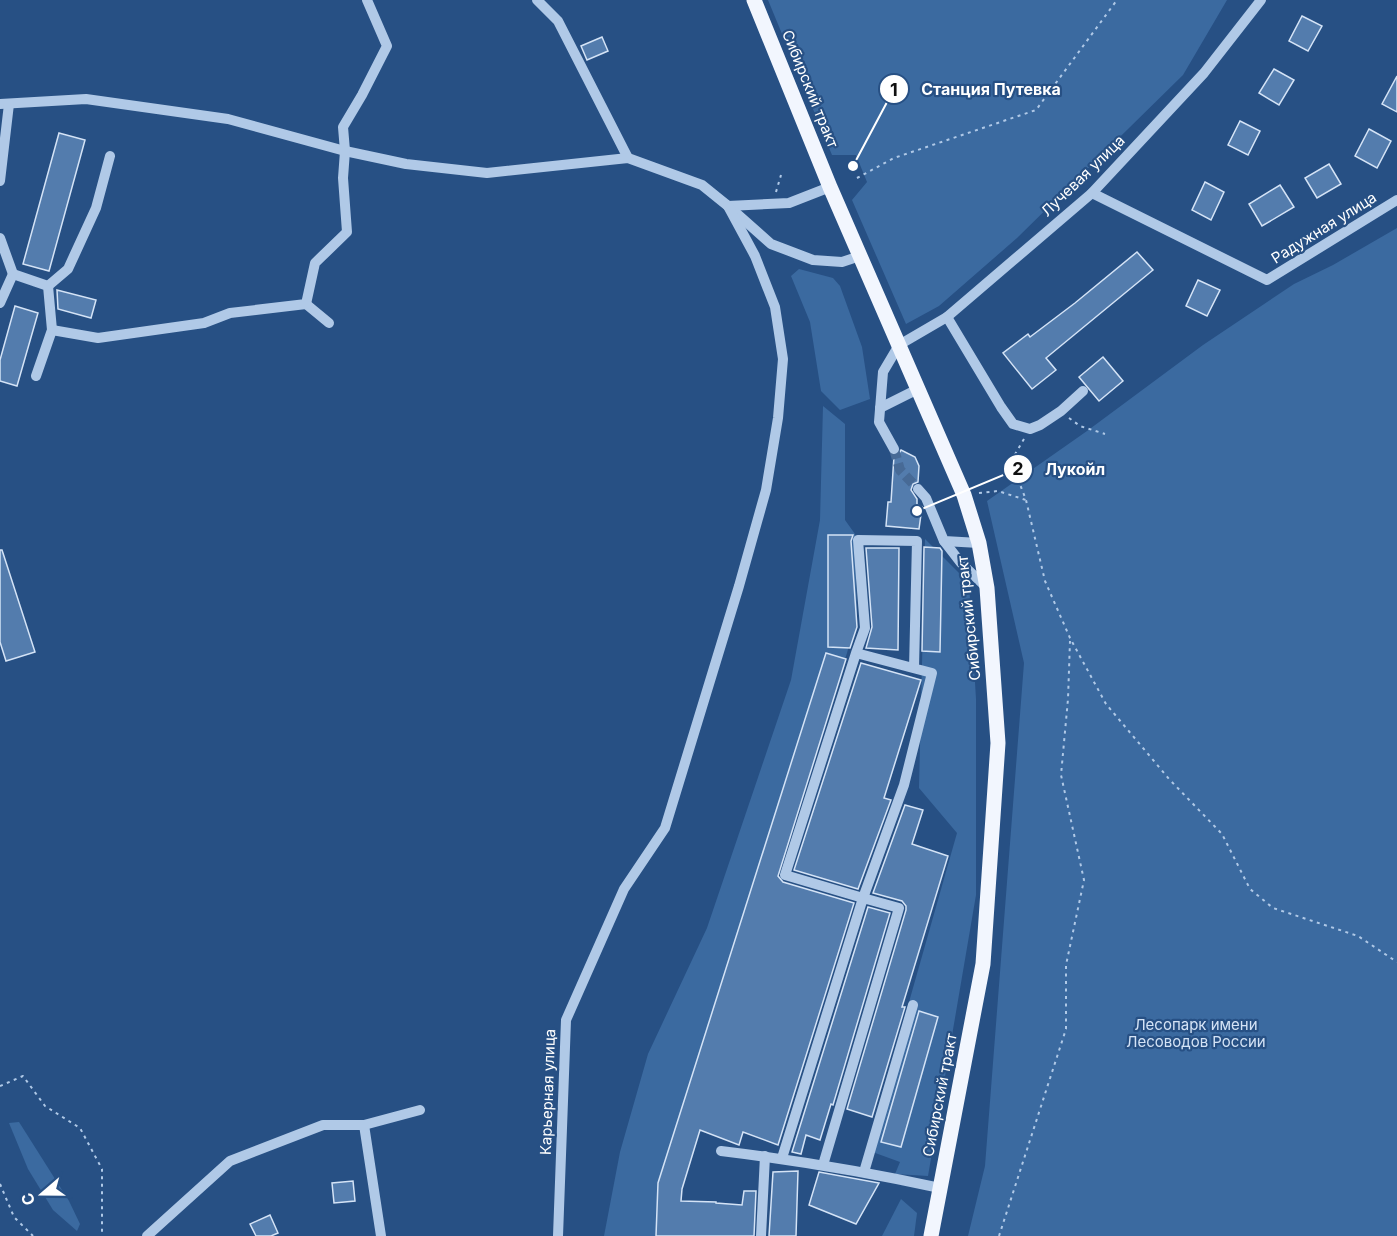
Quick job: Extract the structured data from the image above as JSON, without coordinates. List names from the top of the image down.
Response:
{
  "streets": {
    "main road": ["Сибирский тракт"],
    "street": ["Лучевая улица", "Радужная улица", "Карьерная улица"]
  },
  "crossings": [
    ["Сибирский тракт", "Лучевая улица"],
    ["Лучевая улица", "Радужная улица"]
  ],
  "parks": ["Лесопарк имени Лесоводов России"],
  "places": ["Станция Путевка", "Лукойл"],
  "north": "left"
}
